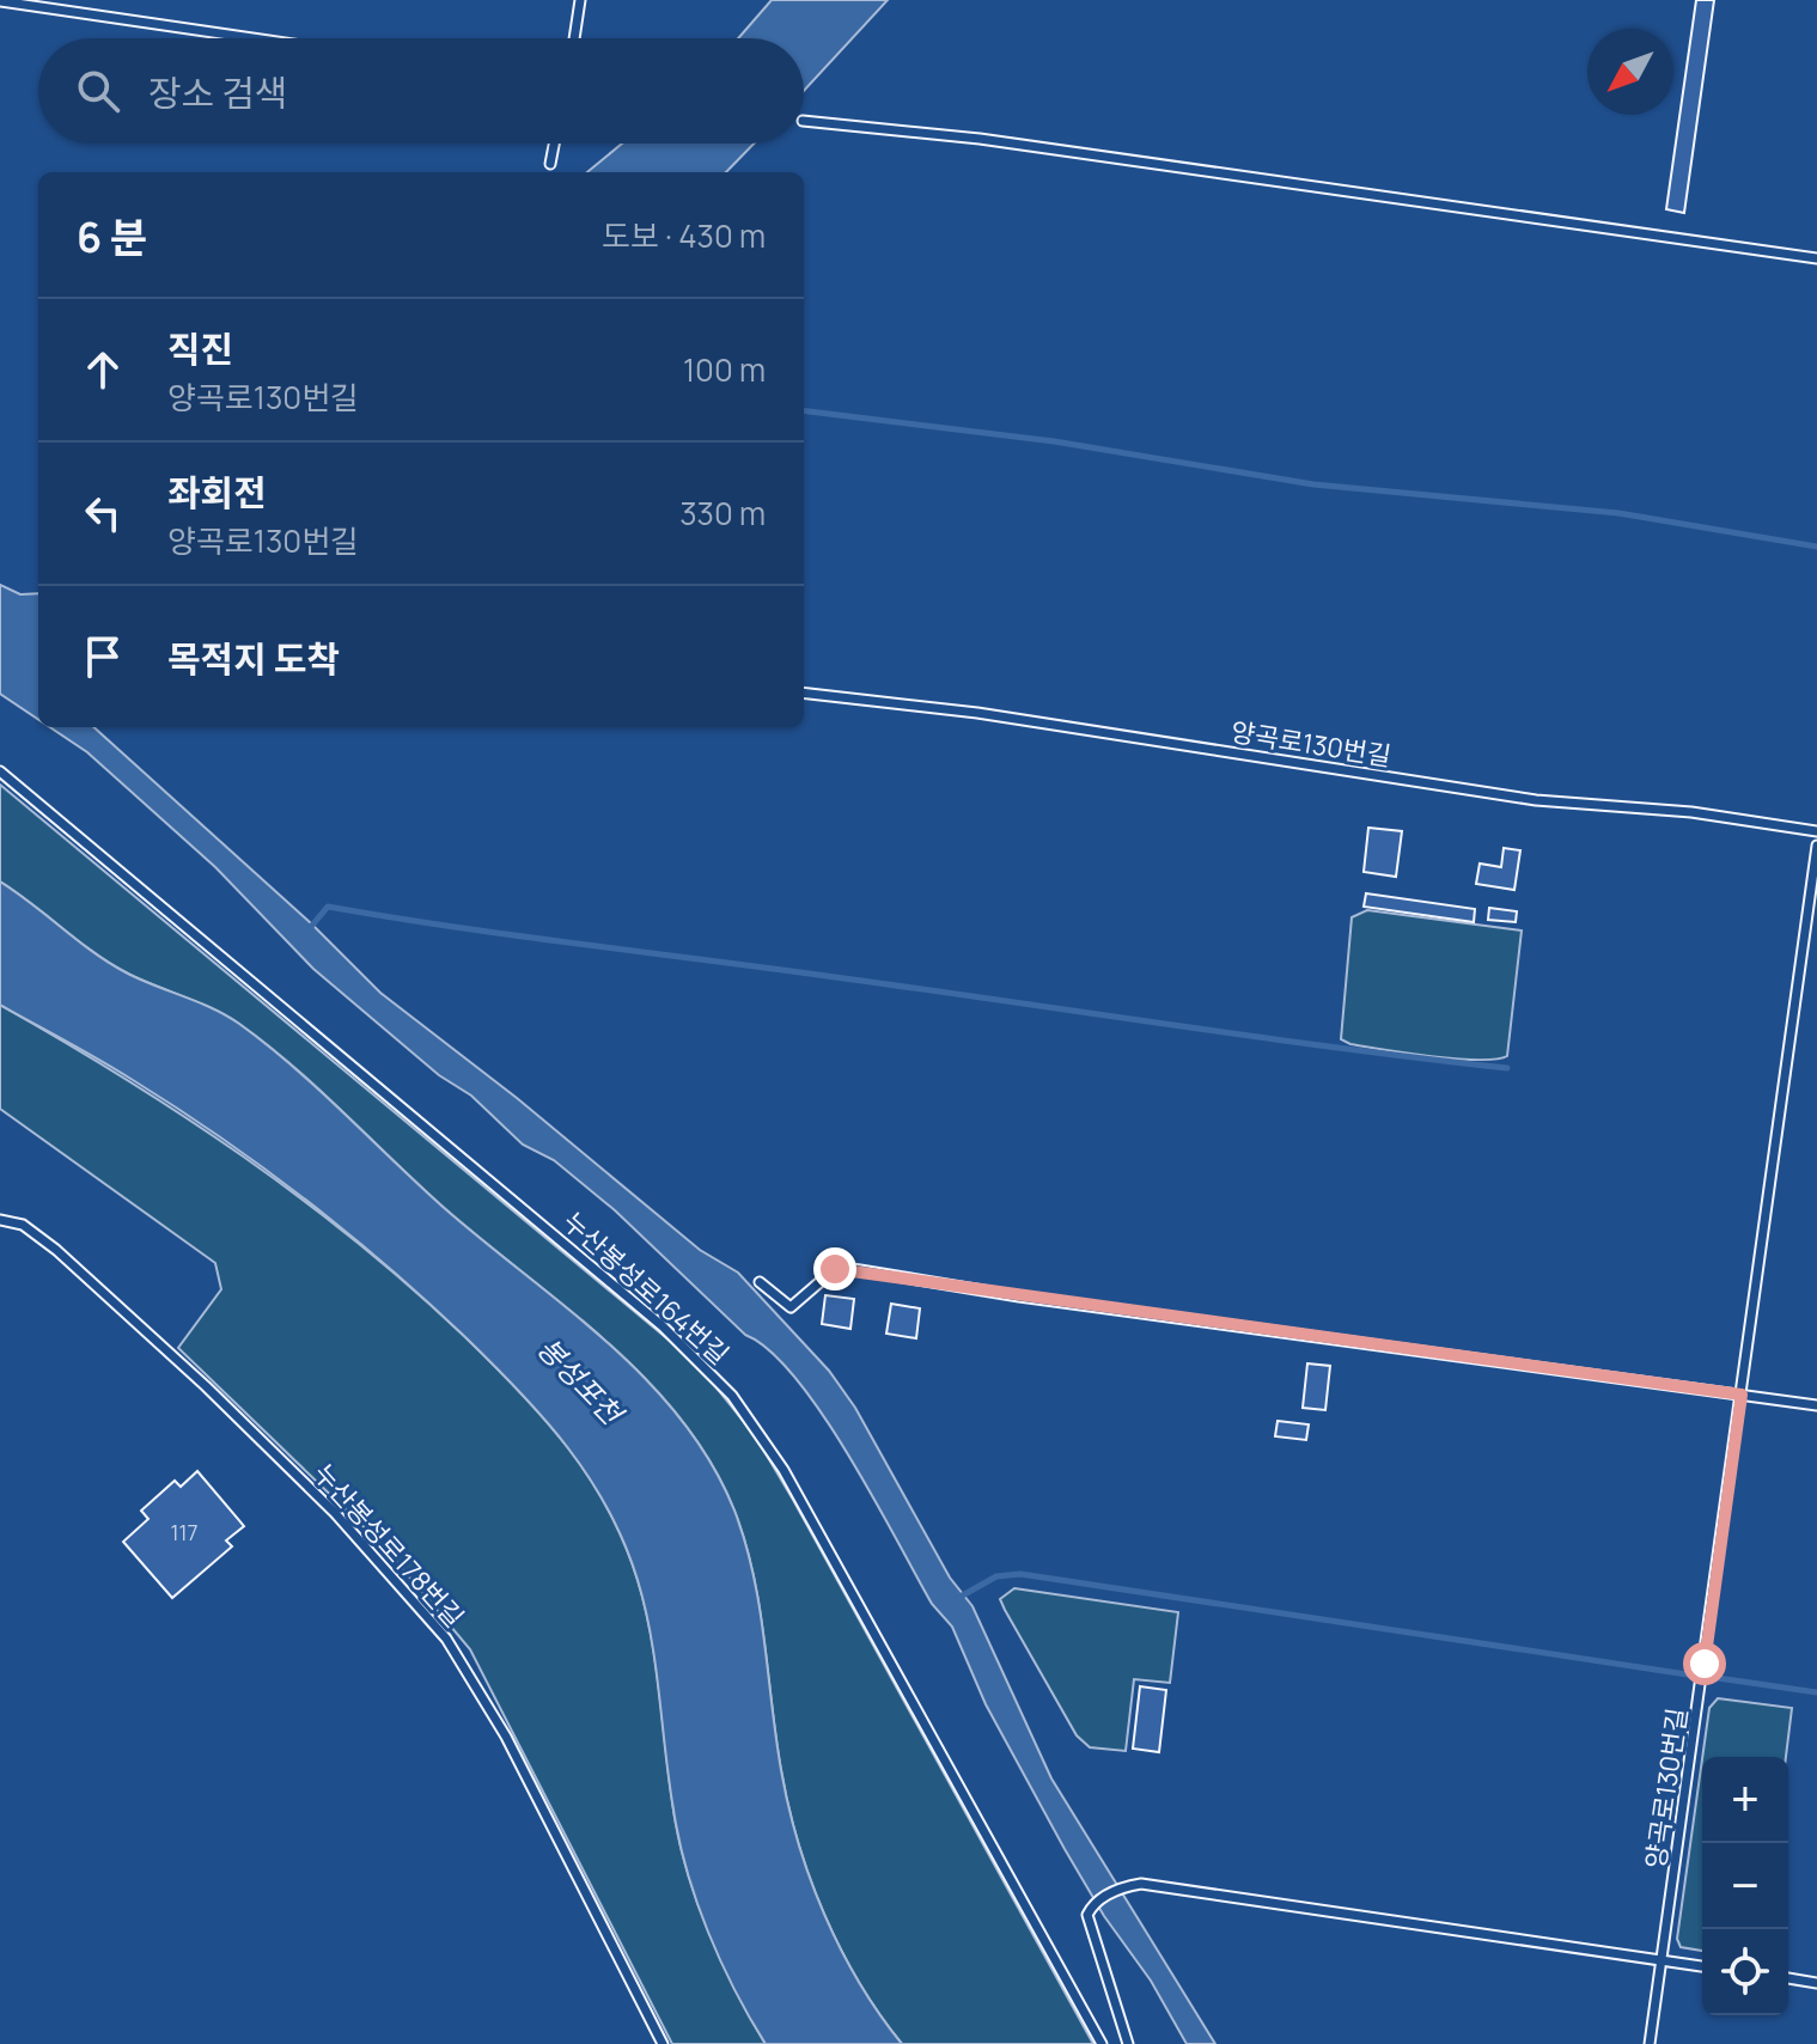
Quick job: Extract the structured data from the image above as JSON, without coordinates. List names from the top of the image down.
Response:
{
  "streets": {
    "lane": ["양곡로130번길", "누산봉성로164번길", "누산봉성로178번길"]
  },
  "water": ["봉성포천"],
  "house_numbers": ["117"],
  "north": "bottom left",
  "page": {
    "search": "장소 검색",
    "heading": ["6 분", "도보 · 430 m"],
    "list": [
      ["직진", "양곡로130번길", "100 m"],
      ["좌회전", "양곡로130번길", "330 m"],
      "목적지 도착"
    ],
    "map_buttons": ["+", "−"]
  }
}
